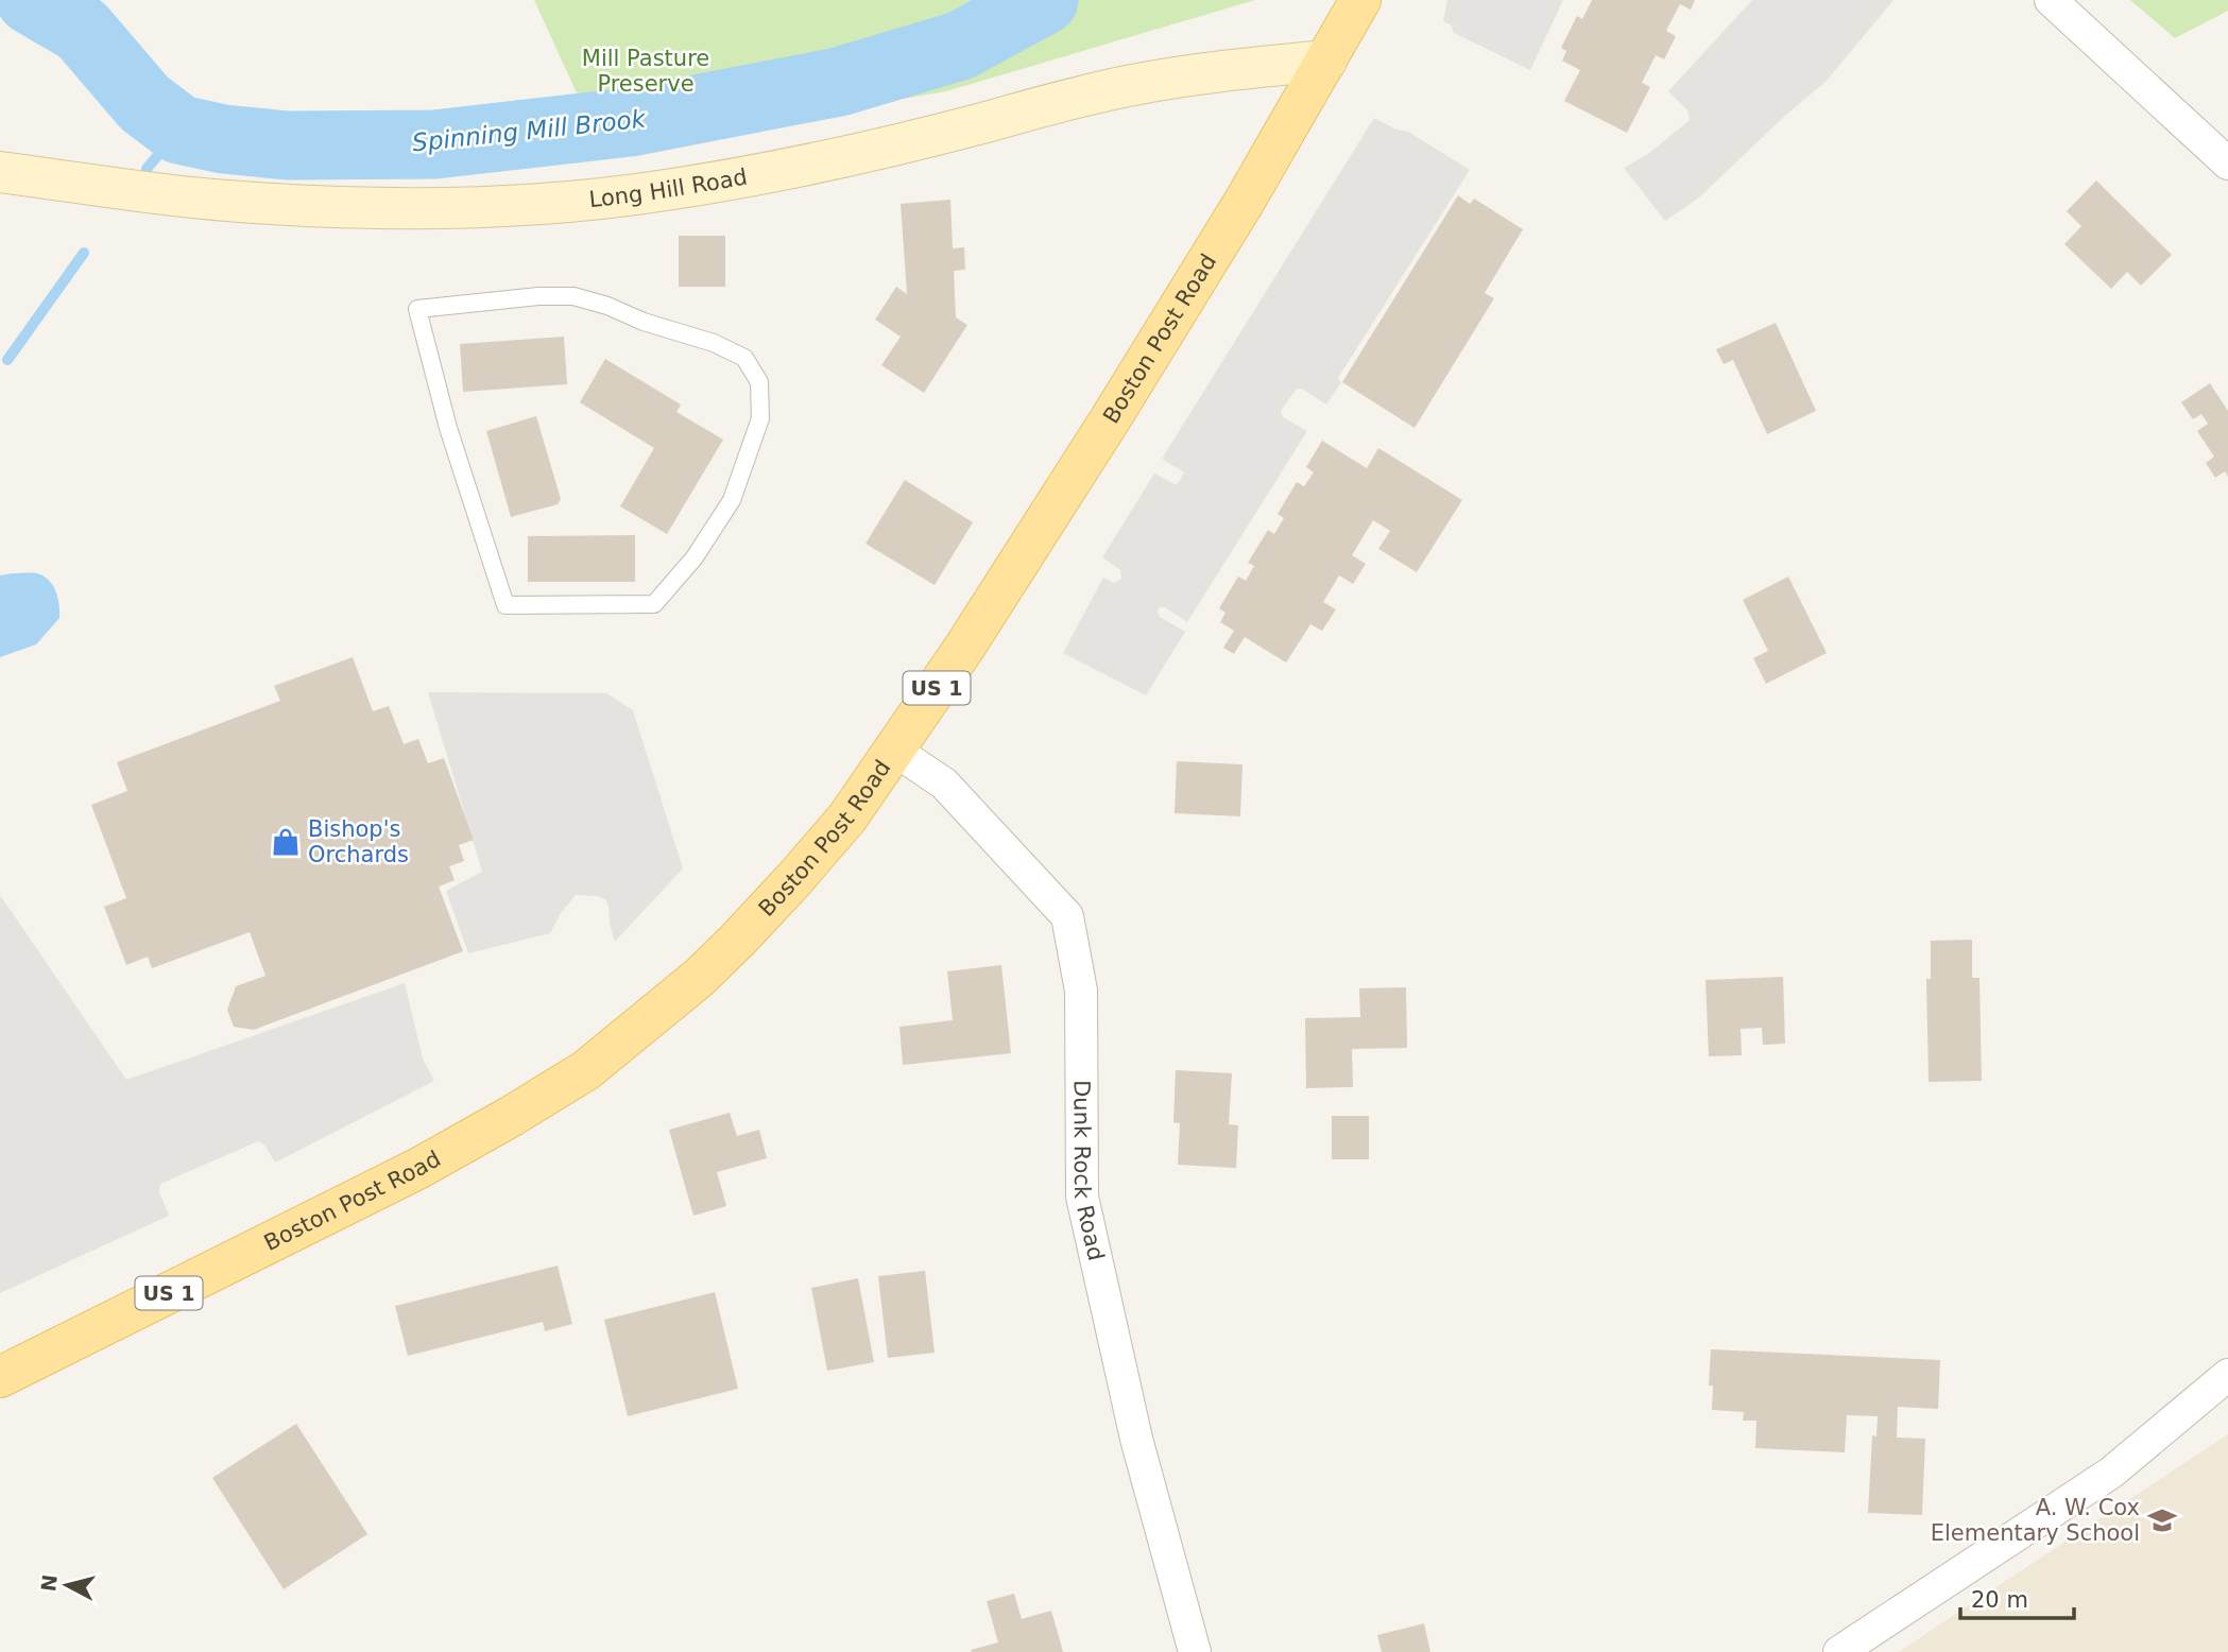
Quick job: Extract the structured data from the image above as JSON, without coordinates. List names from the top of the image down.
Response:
{
  "streets": {
    "main road": ["Boston Post Road", "US 1"],
    "street": ["Long Hill Road", "Dunk Rock Road"]
  },
  "crossings": [
    ["Long Hill Road", "Boston Post Road"],
    ["Boston Post Road", "Dunk Rock Road"]
  ],
  "water": ["Spinning Mill Brook"],
  "parks": ["Mill Pasture Preserve"],
  "places": {
    "shop": ["Bishop's Orchards"],
    "school or university": ["A. W. Cox Elementary School"]
  },
  "scale_bar": "20 m",
  "north": "left"
}
